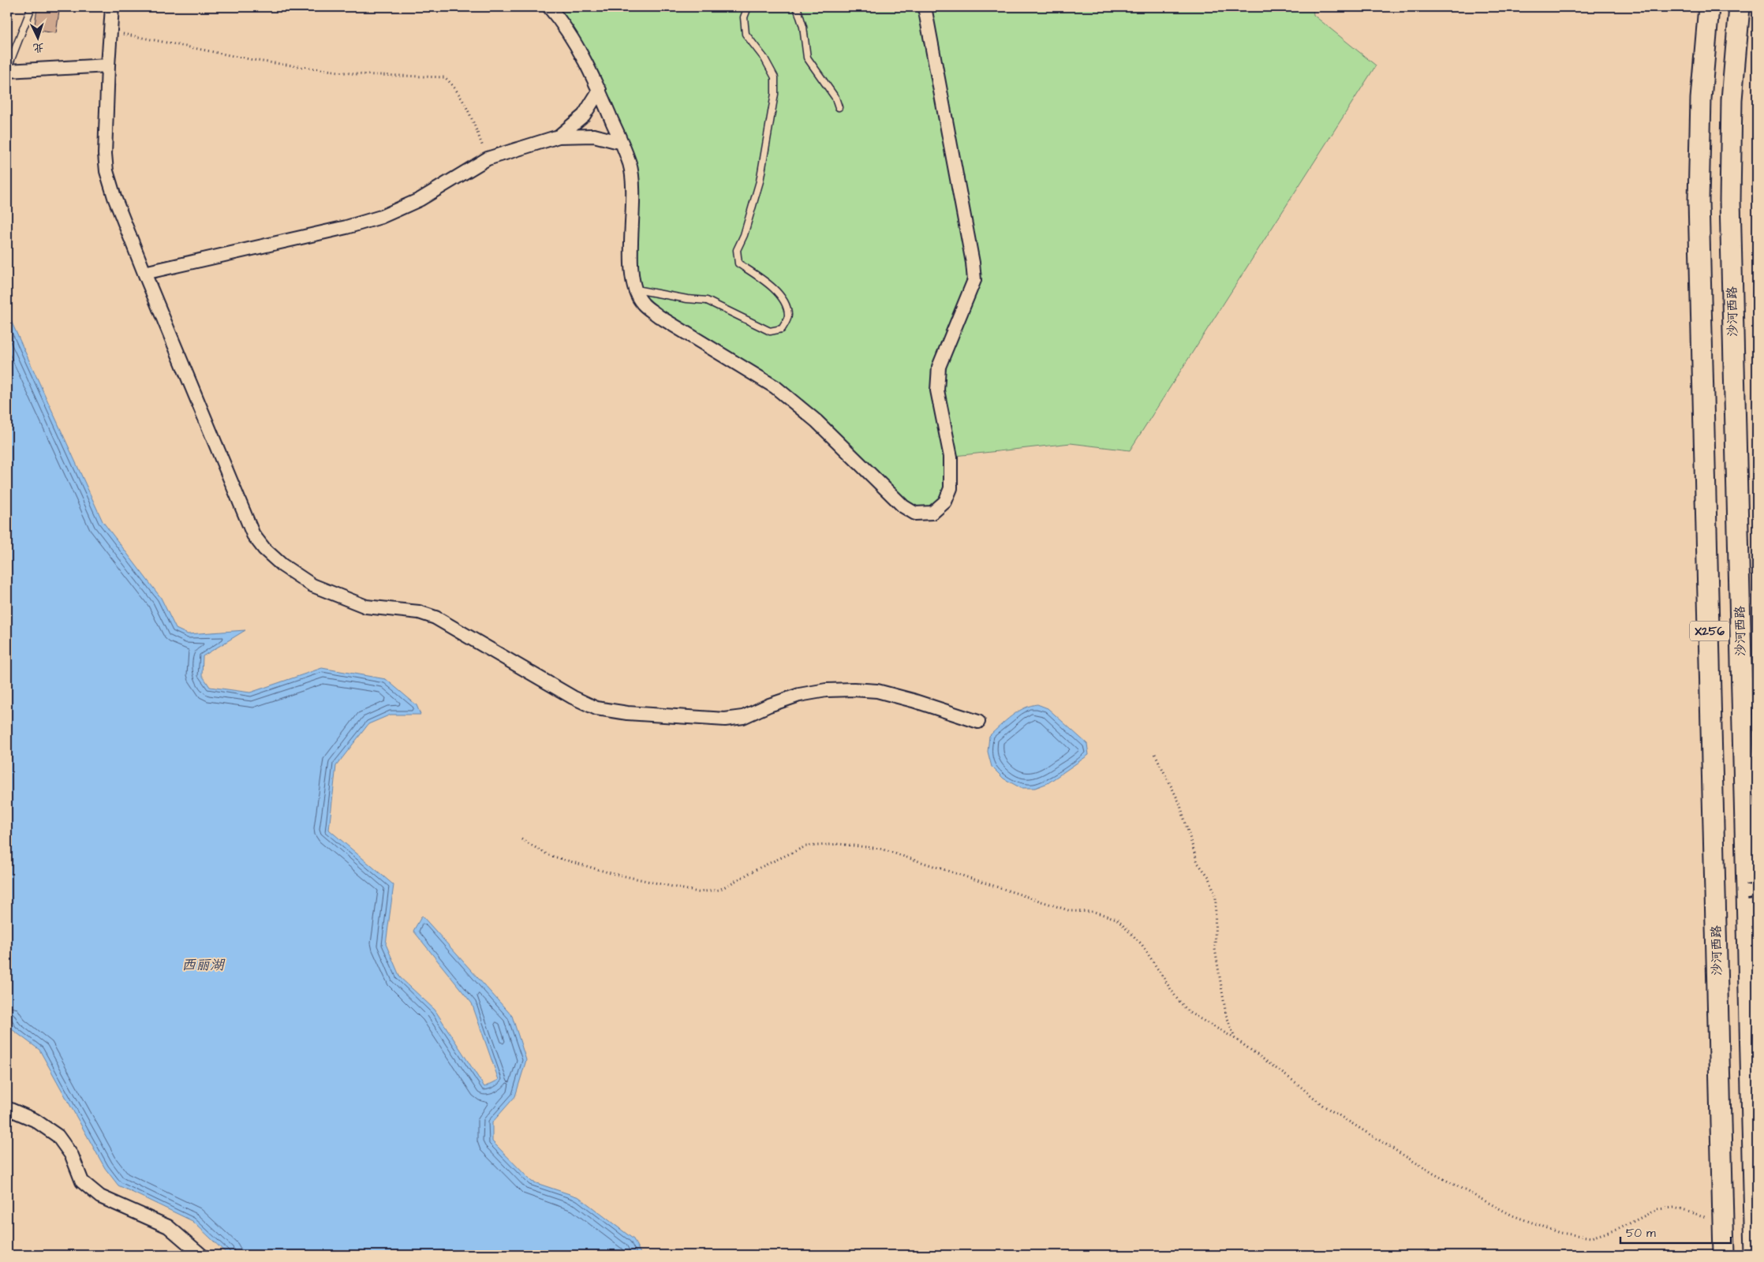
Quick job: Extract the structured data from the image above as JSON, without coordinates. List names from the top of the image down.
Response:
{
  "streets": {
    "main road": ["沙河西路", "X256"]
  },
  "water": ["西丽湖"],
  "scale_bar": "50 m",
  "north": "bottom"
}
